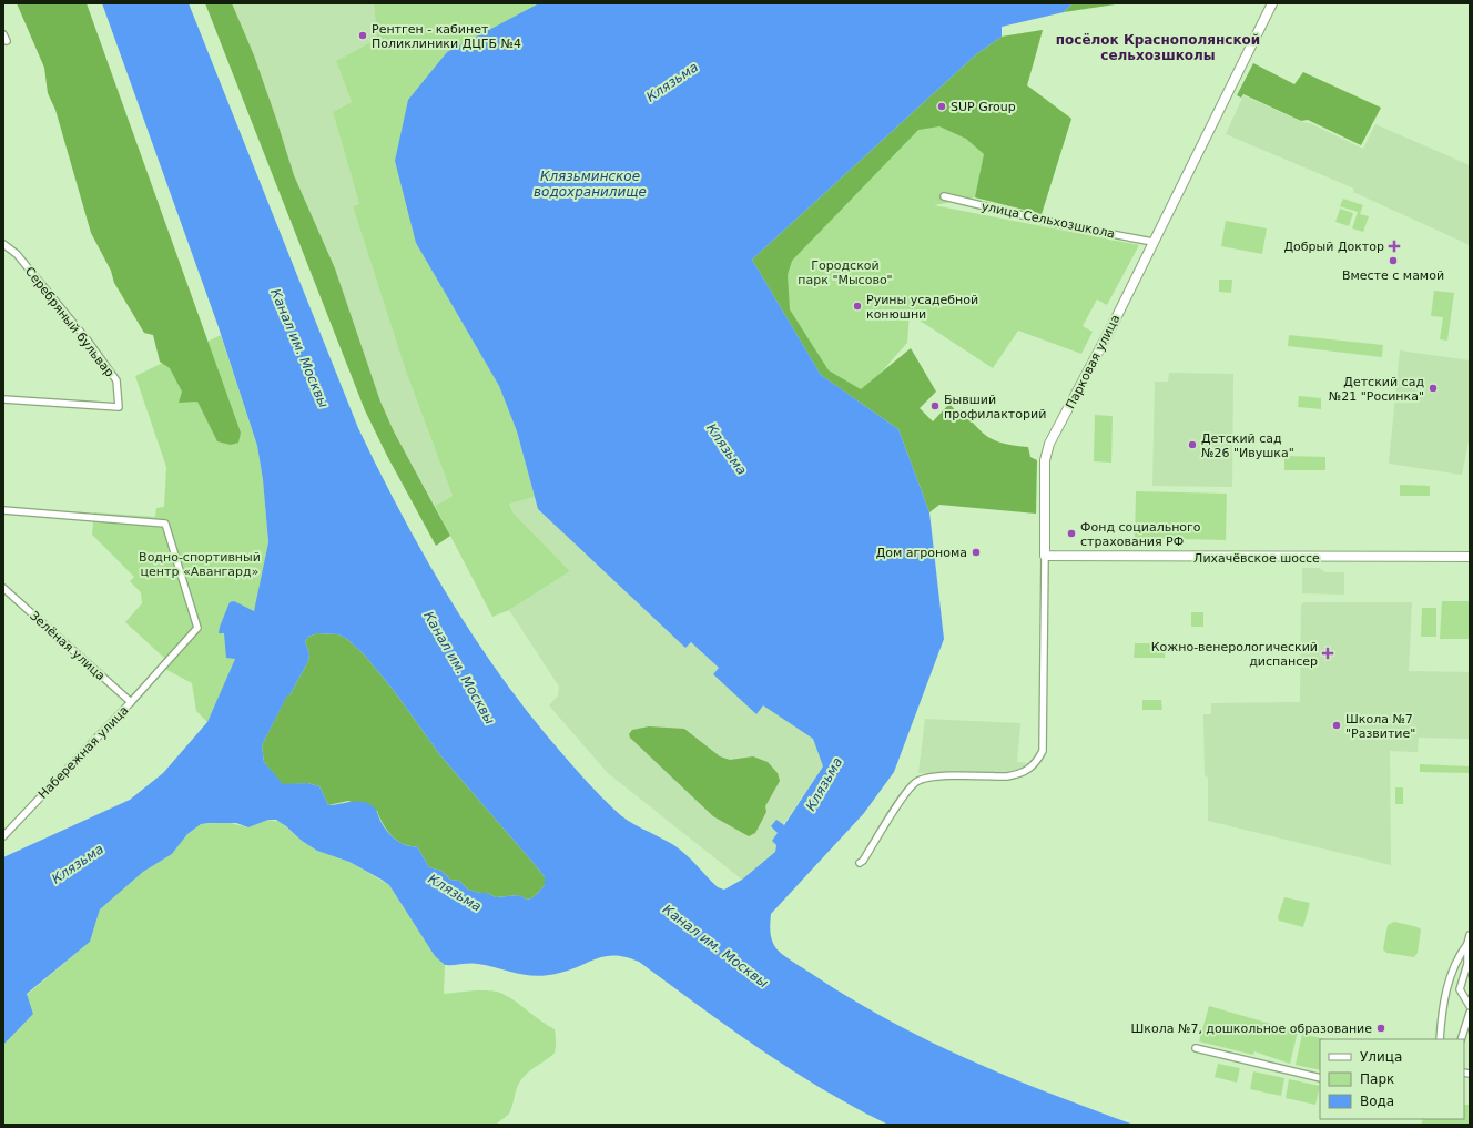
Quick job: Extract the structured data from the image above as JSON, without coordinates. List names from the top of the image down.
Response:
{
  "streets": {
    "street": [
      "улица Сельхозшкола",
      "Серебряный бульвар",
      "Парковая улица",
      "Лихачёвское шоссе",
      "Зелёная улица",
      "Набережная улица"
    ]
  },
  "crossings": [
    ["улица Сельхозшкола", "Парковая улица"],
    ["Парковая улица", "Лихачёвское шоссе"],
    ["Зелёная улица", "Набережная улица"]
  ],
  "districts": ["посёлок Краснополянской сельхозшколы"],
  "water": ["Клязьма", "Клязьминское водохранилище", "Канал им. Москвы"],
  "parks": ["Городской парк \"Мысово\"", "Водно-спортивный центр «Авангард»"],
  "places": {
    "other": [
      "Рентген - кабинет Поликлиники ДЦГБ №4",
      "SUP Group",
      "Вместе с мамой",
      "Руины усадебной конюшни",
      "Детский сад №21 \"Росинка\"",
      "Бывший профилакторий",
      "Детский сад №26 \"Ивушка\"",
      "Фонд социального страхования РФ",
      "Дом агронома",
      "Школа №7 \"Развитие\"",
      "Школа №7, дошкольное образование"
    ],
    "health": ["Добрый Доктор", "Кожно-венерологический диспансер"]
  },
  "legend": ["Улица", "Парк", "Вода"]
}
